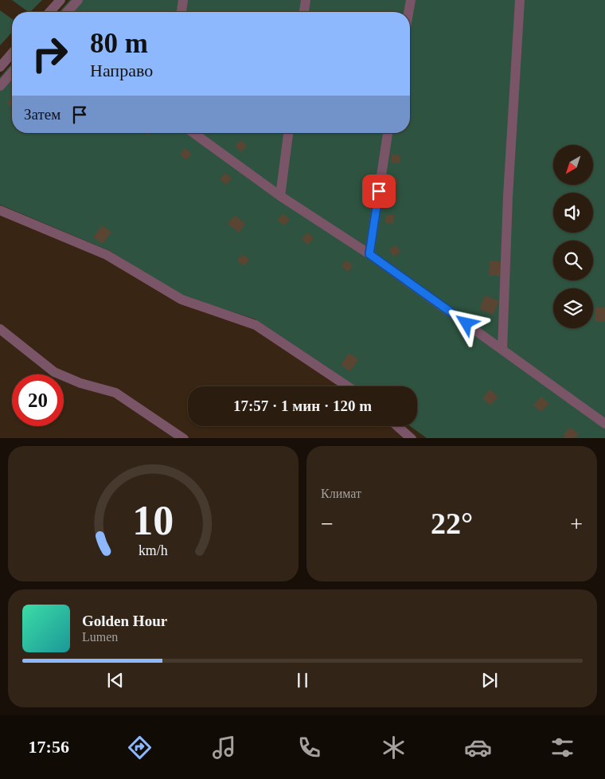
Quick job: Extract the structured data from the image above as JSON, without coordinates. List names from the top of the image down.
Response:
{
  "north": "bottom left",
  "page": {
    "turn": ["80 m", "Направо"],
    "then": "Затем",
    "limit": "20",
    "trip": "17:57 · 1 мин · 120 m",
    "tile": "Климат",
    "heat": ["−", "22°", "+"],
    "song": ["Golden Hour", "Lumen"],
    "tabs": "17:56",
    "gauge": ["10", "km/h"]
  }
}
